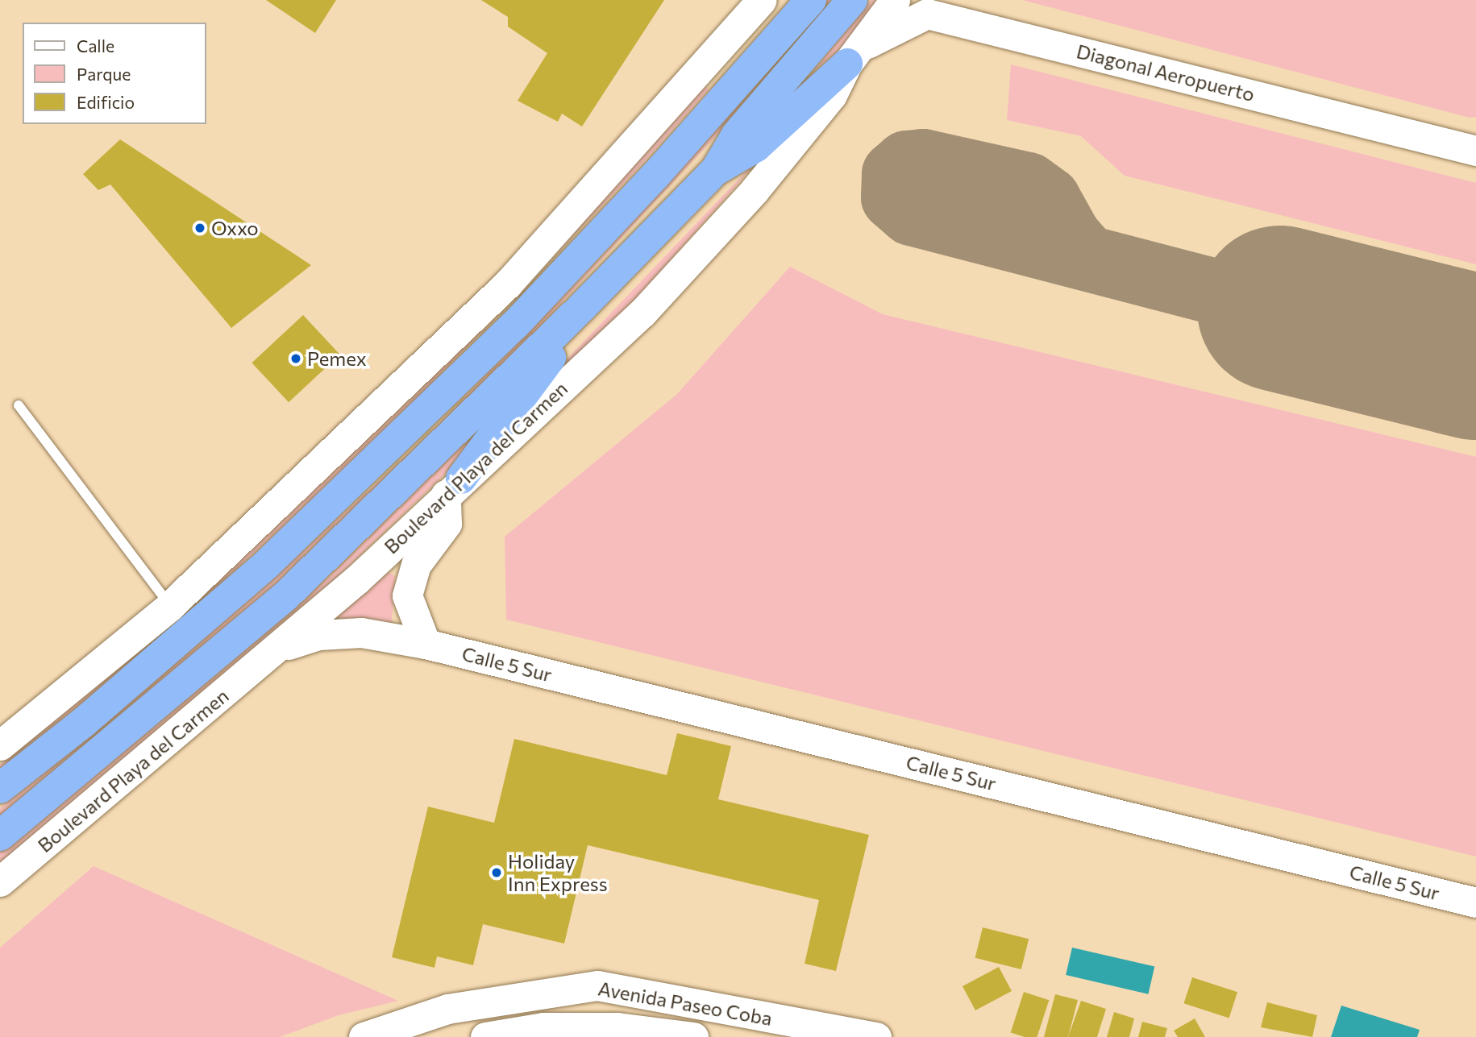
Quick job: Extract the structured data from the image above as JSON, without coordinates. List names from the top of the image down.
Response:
{
  "streets": {
    "main road": [
      "Diagonal Aeropuerto",
      "Boulevard Playa del Carmen",
      "Calle 5 Sur",
      "Avenida Paseo Coba"
    ]
  },
  "crossings": [
    ["Diagonal Aeropuerto", "Boulevard Playa del Carmen"],
    ["Boulevard Playa del Carmen", "Calle 5 Sur"]
  ],
  "places": ["Oxxo", "Pemex", "Holiday Inn Express"],
  "legend": ["Calle", "Parque", "Edificio"]
}
